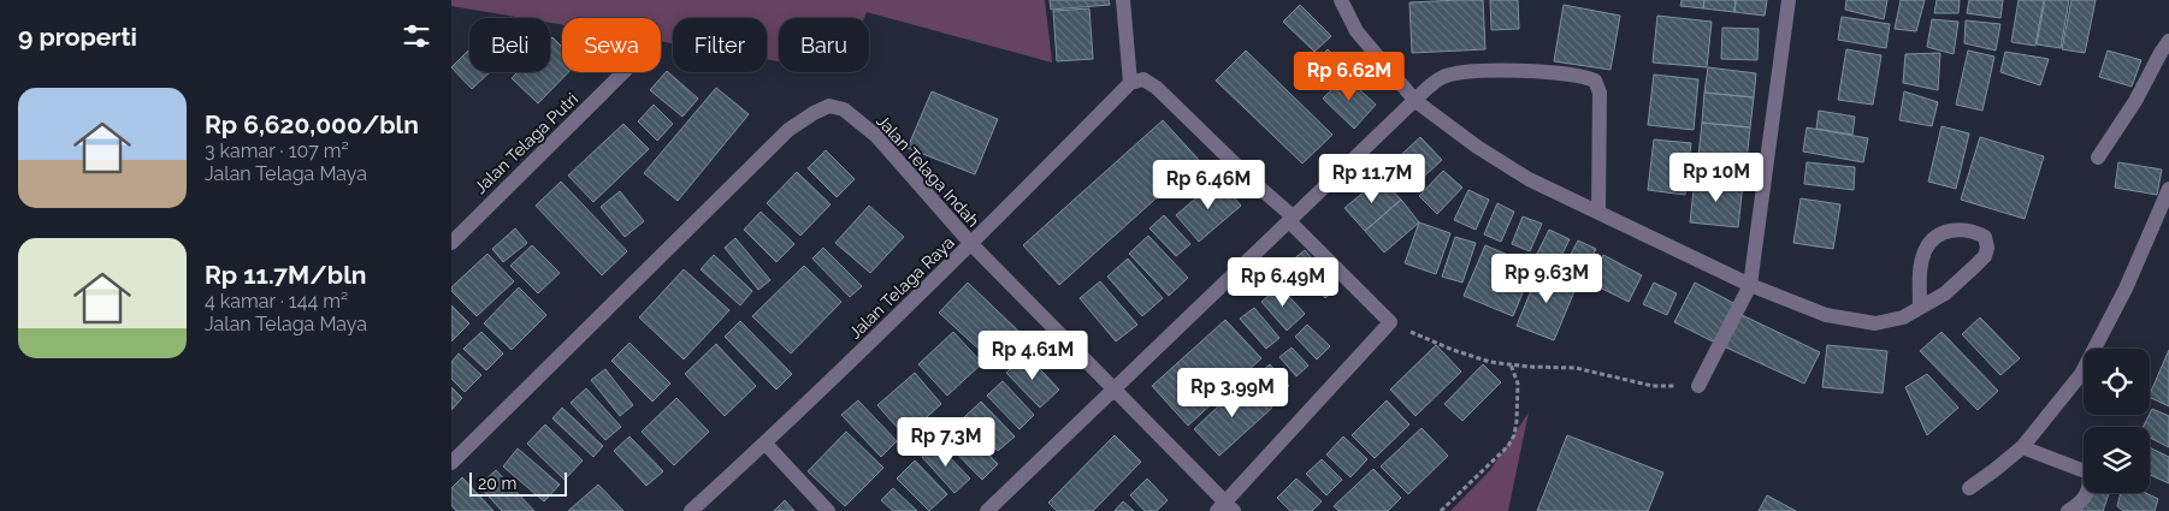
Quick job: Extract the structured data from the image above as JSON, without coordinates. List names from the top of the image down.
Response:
{
  "streets": {
    "street": ["Jalan Telaga Putri", "Jalan Telaga Indah", "Jalan Telaga Raya"]
  },
  "crossings": [
    ["Jalan Telaga Indah", "Jalan Telaga Raya"]
  ],
  "scale_bar": "20 m",
  "page": {
    "heading": "9 properti",
    "chip": [
      "Beli",
      "Sewa",
      "Filter",
      "Baru"
    ],
    "price": [
      "Rp 6.62M",
      "Rp 10M",
      "Rp 11.7M",
      "Rp 6.46M",
      "Rp 9.63M",
      "Rp 6.49M",
      "Rp 4.61M",
      "Rp 3.99M",
      "Rp 7.3M"
    ],
    "list": [
      {
        "name": "Rp 6,620,000/bln",
        "note": "3 kamar · 107 m² · Jalan Telaga Maya"
      },
      {
        "name": "Rp 11.7M/bln",
        "note": "4 kamar · 144 m² · Jalan Telaga Maya"
      }
    ],
    "scale": "20 m"
  }
}
